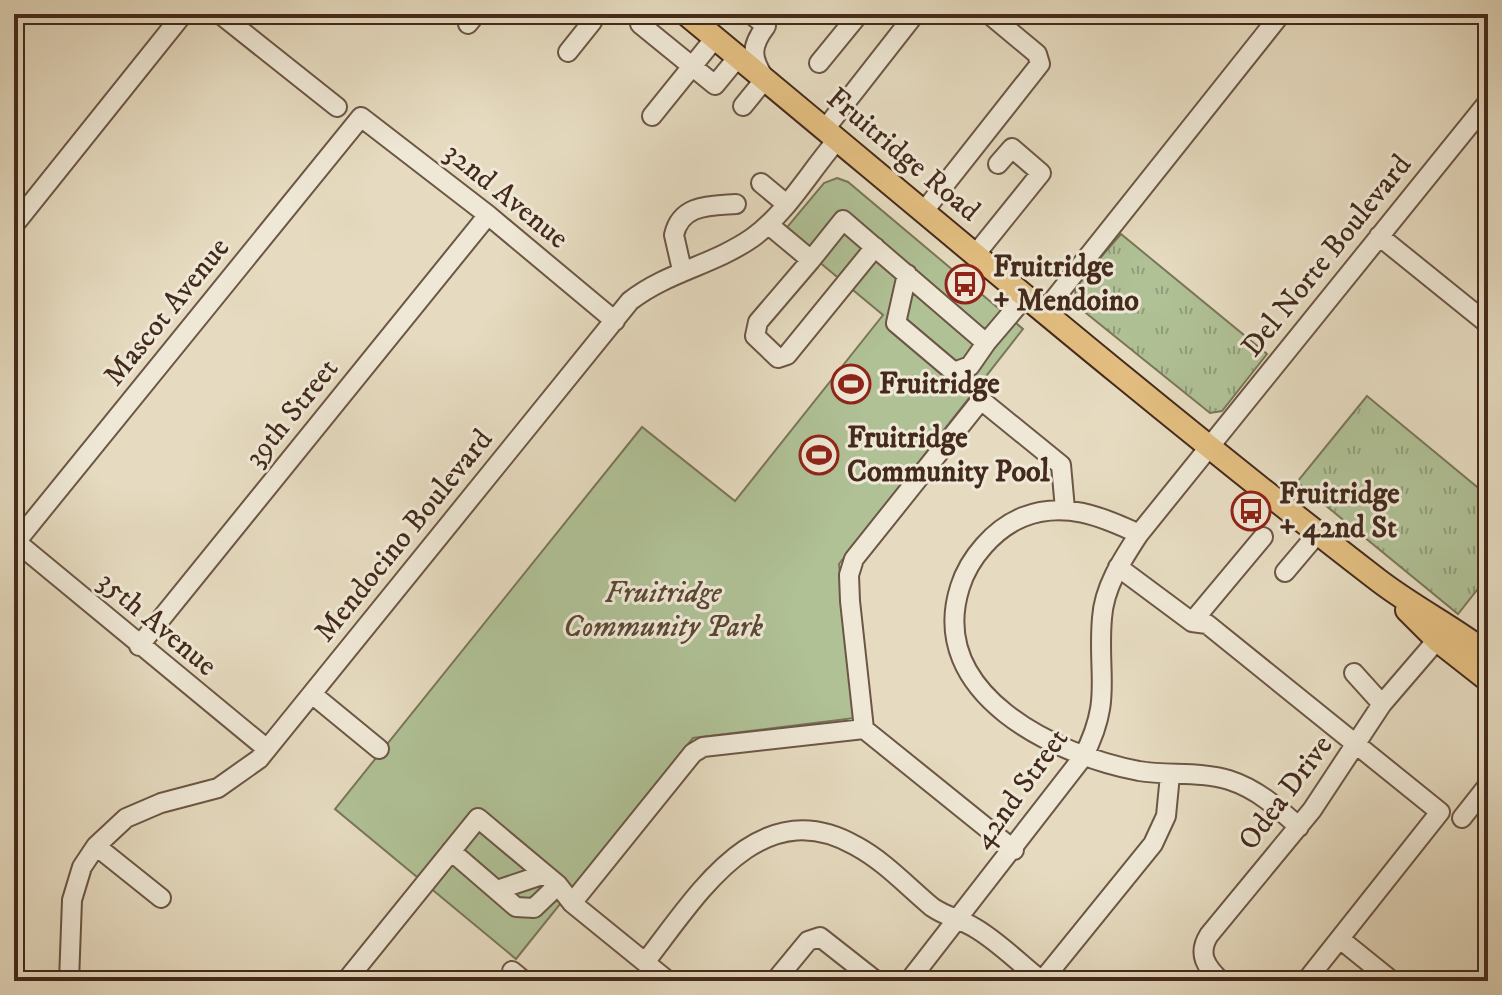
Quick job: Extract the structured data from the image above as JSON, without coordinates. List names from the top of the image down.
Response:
{
  "streets": {
    "main road": ["Fruitridge Road"],
    "street": [
      "32nd Avenue",
      "Del Norte Boulevard",
      "Mascot Avenue",
      "39th Street",
      "Mendocino Boulevard",
      "35th Avenue",
      "42nd Street",
      "Odea Drive"
    ]
  },
  "crossings": [
    ["Fruitridge Road", "Del Norte Boulevard"],
    ["Fruitridge Road", "Mendocino Boulevard"],
    ["Fruitridge Road", "42nd Street"],
    ["Fruitridge Road", "Odea Drive"],
    ["32nd Avenue", "Mascot Avenue"],
    ["32nd Avenue", "39th Street"],
    ["32nd Avenue", "Mendocino Boulevard"],
    ["Del Norte Boulevard", "42nd Street"],
    ["Mascot Avenue", "35th Avenue"],
    ["39th Street", "35th Avenue"],
    ["Mendocino Boulevard", "35th Avenue"]
  ],
  "parks": ["Fruitridge Community Park"],
  "places": {
    "bus stop": ["Fruitridge + Mendoino", "Fruitridge + 42nd St"],
    "sports": ["Fruitridge", "Fruitridge Community Pool"]
  }
}
